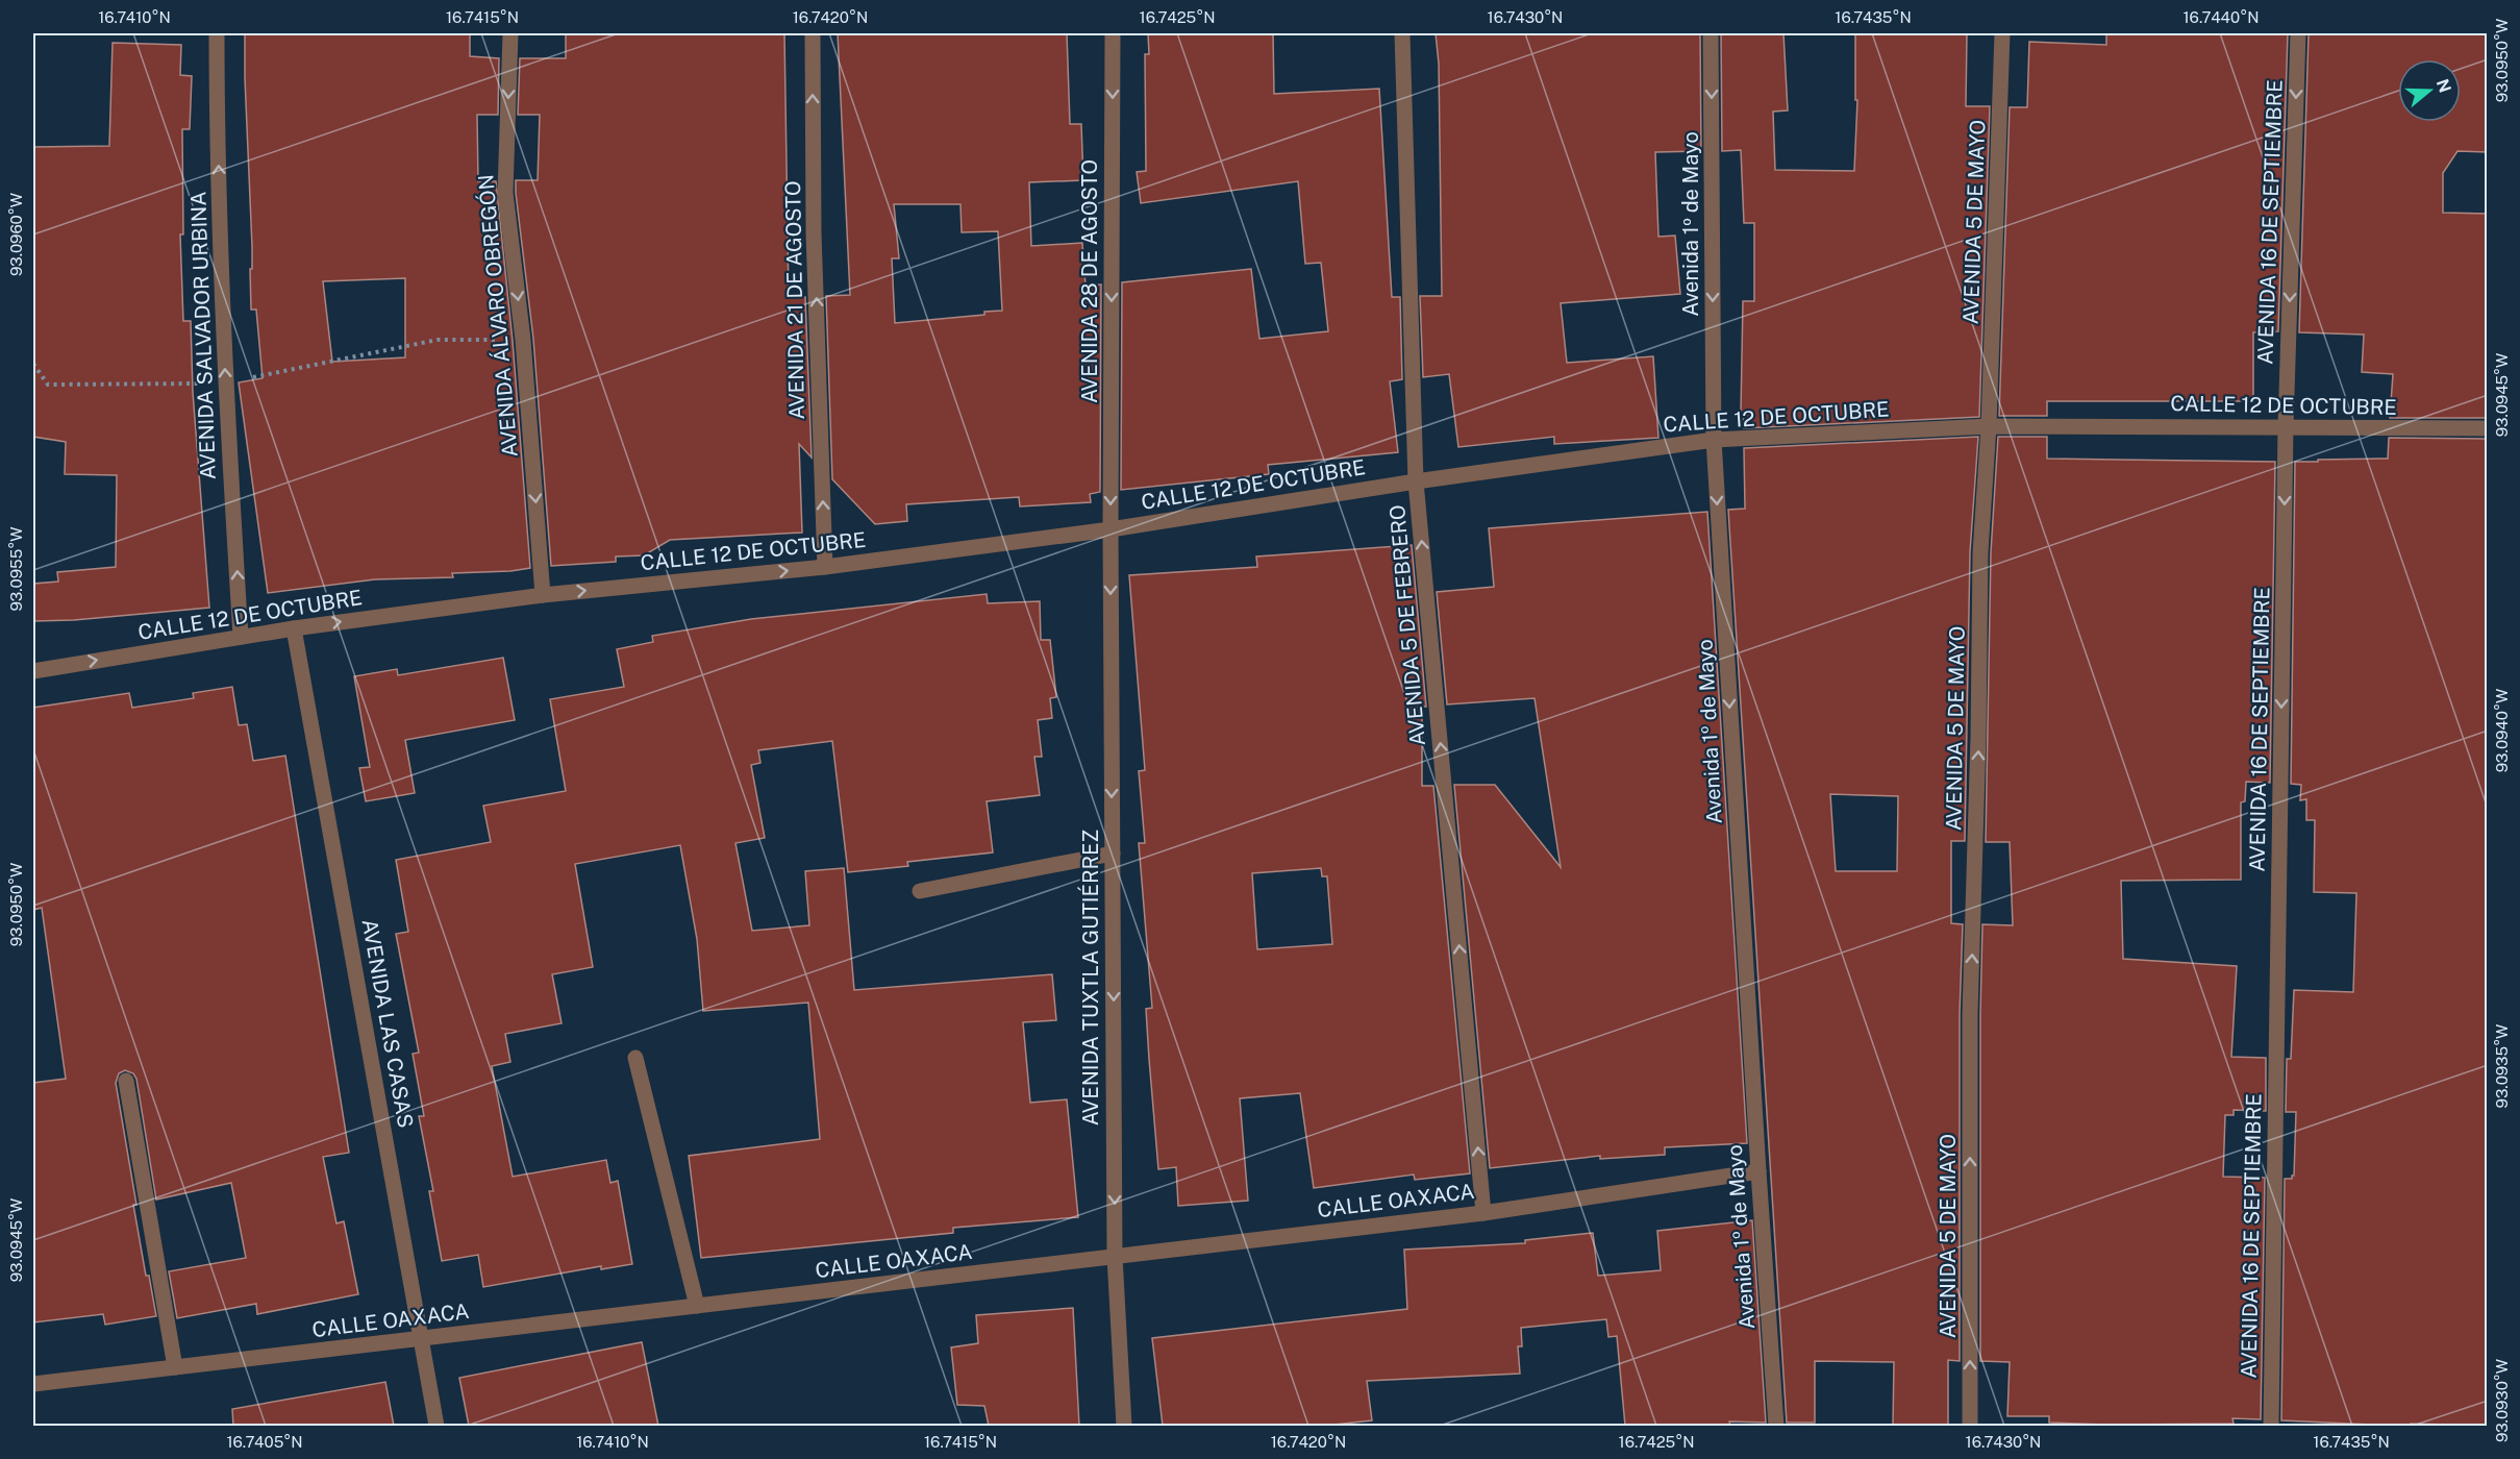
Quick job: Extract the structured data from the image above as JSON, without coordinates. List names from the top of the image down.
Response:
{
  "streets": {
    "street": [
      "AVENIDA 5 DE MAYO",
      "AVENIDA 16 DE SEPTIEMBRE",
      "Avenida 1º de Mayo",
      "AVENIDA 28 DE AGOSTO",
      "AVENIDA 21 DE AGOSTO",
      "AVENIDA ÁLVARO OBREGÓN",
      "AVENIDA SALVADOR URBINA",
      "CALLE 12 DE OCTUBRE",
      "AVENIDA 5 DE FEBRERO",
      "AVENIDA TUXTLA GUTIÉRREZ",
      "AVENIDA LAS CASAS",
      "CALLE OAXACA"
    ]
  },
  "crossings": [
    ["AVENIDA 5 DE MAYO", "CALLE 12 DE OCTUBRE"],
    ["AVENIDA 16 DE SEPTIEMBRE", "CALLE 12 DE OCTUBRE"],
    ["Avenida 1º de Mayo", "CALLE 12 DE OCTUBRE"],
    ["Avenida 1º de Mayo", "CALLE OAXACA"],
    ["AVENIDA 28 DE AGOSTO", "CALLE 12 DE OCTUBRE"],
    ["AVENIDA 28 DE AGOSTO", "AVENIDA TUXTLA GUTIÉRREZ"],
    ["AVENIDA 21 DE AGOSTO", "CALLE 12 DE OCTUBRE"],
    ["AVENIDA ÁLVARO OBREGÓN", "CALLE 12 DE OCTUBRE"],
    ["AVENIDA SALVADOR URBINA", "CALLE 12 DE OCTUBRE"],
    ["CALLE 12 DE OCTUBRE", "AVENIDA 5 DE FEBRERO"],
    ["CALLE 12 DE OCTUBRE", "AVENIDA TUXTLA GUTIÉRREZ"],
    ["CALLE 12 DE OCTUBRE", "AVENIDA LAS CASAS"],
    ["AVENIDA 5 DE FEBRERO", "CALLE OAXACA"],
    ["AVENIDA TUXTLA GUTIÉRREZ", "CALLE OAXACA"],
    ["AVENIDA LAS CASAS", "CALLE OAXACA"]
  ],
  "one_way": [
    "AVENIDA 5 DE MAYO",
    "AVENIDA 16 DE SEPTIEMBRE",
    "Avenida 1º de Mayo",
    "AVENIDA 28 DE AGOSTO",
    "AVENIDA 21 DE AGOSTO",
    "AVENIDA ÁLVARO OBREGÓN",
    "AVENIDA SALVADOR URBINA",
    "AVENIDA 5 DE FEBRERO",
    "AVENIDA TUXTLA GUTIÉRREZ"
  ],
  "north": "right",
  "coordinates": [
    "16.7410°N",
    "16.7415°N",
    "16.7420°N",
    "16.7425°N",
    "16.7430°N",
    "16.7435°N",
    "16.7440°N",
    "93.0950°W",
    "93.0960°W",
    "93.0945°W",
    "93.0955°W",
    "93.0940°W",
    "93.0935°W",
    "93.0930°W",
    "16.7405°N"
  ]
}
